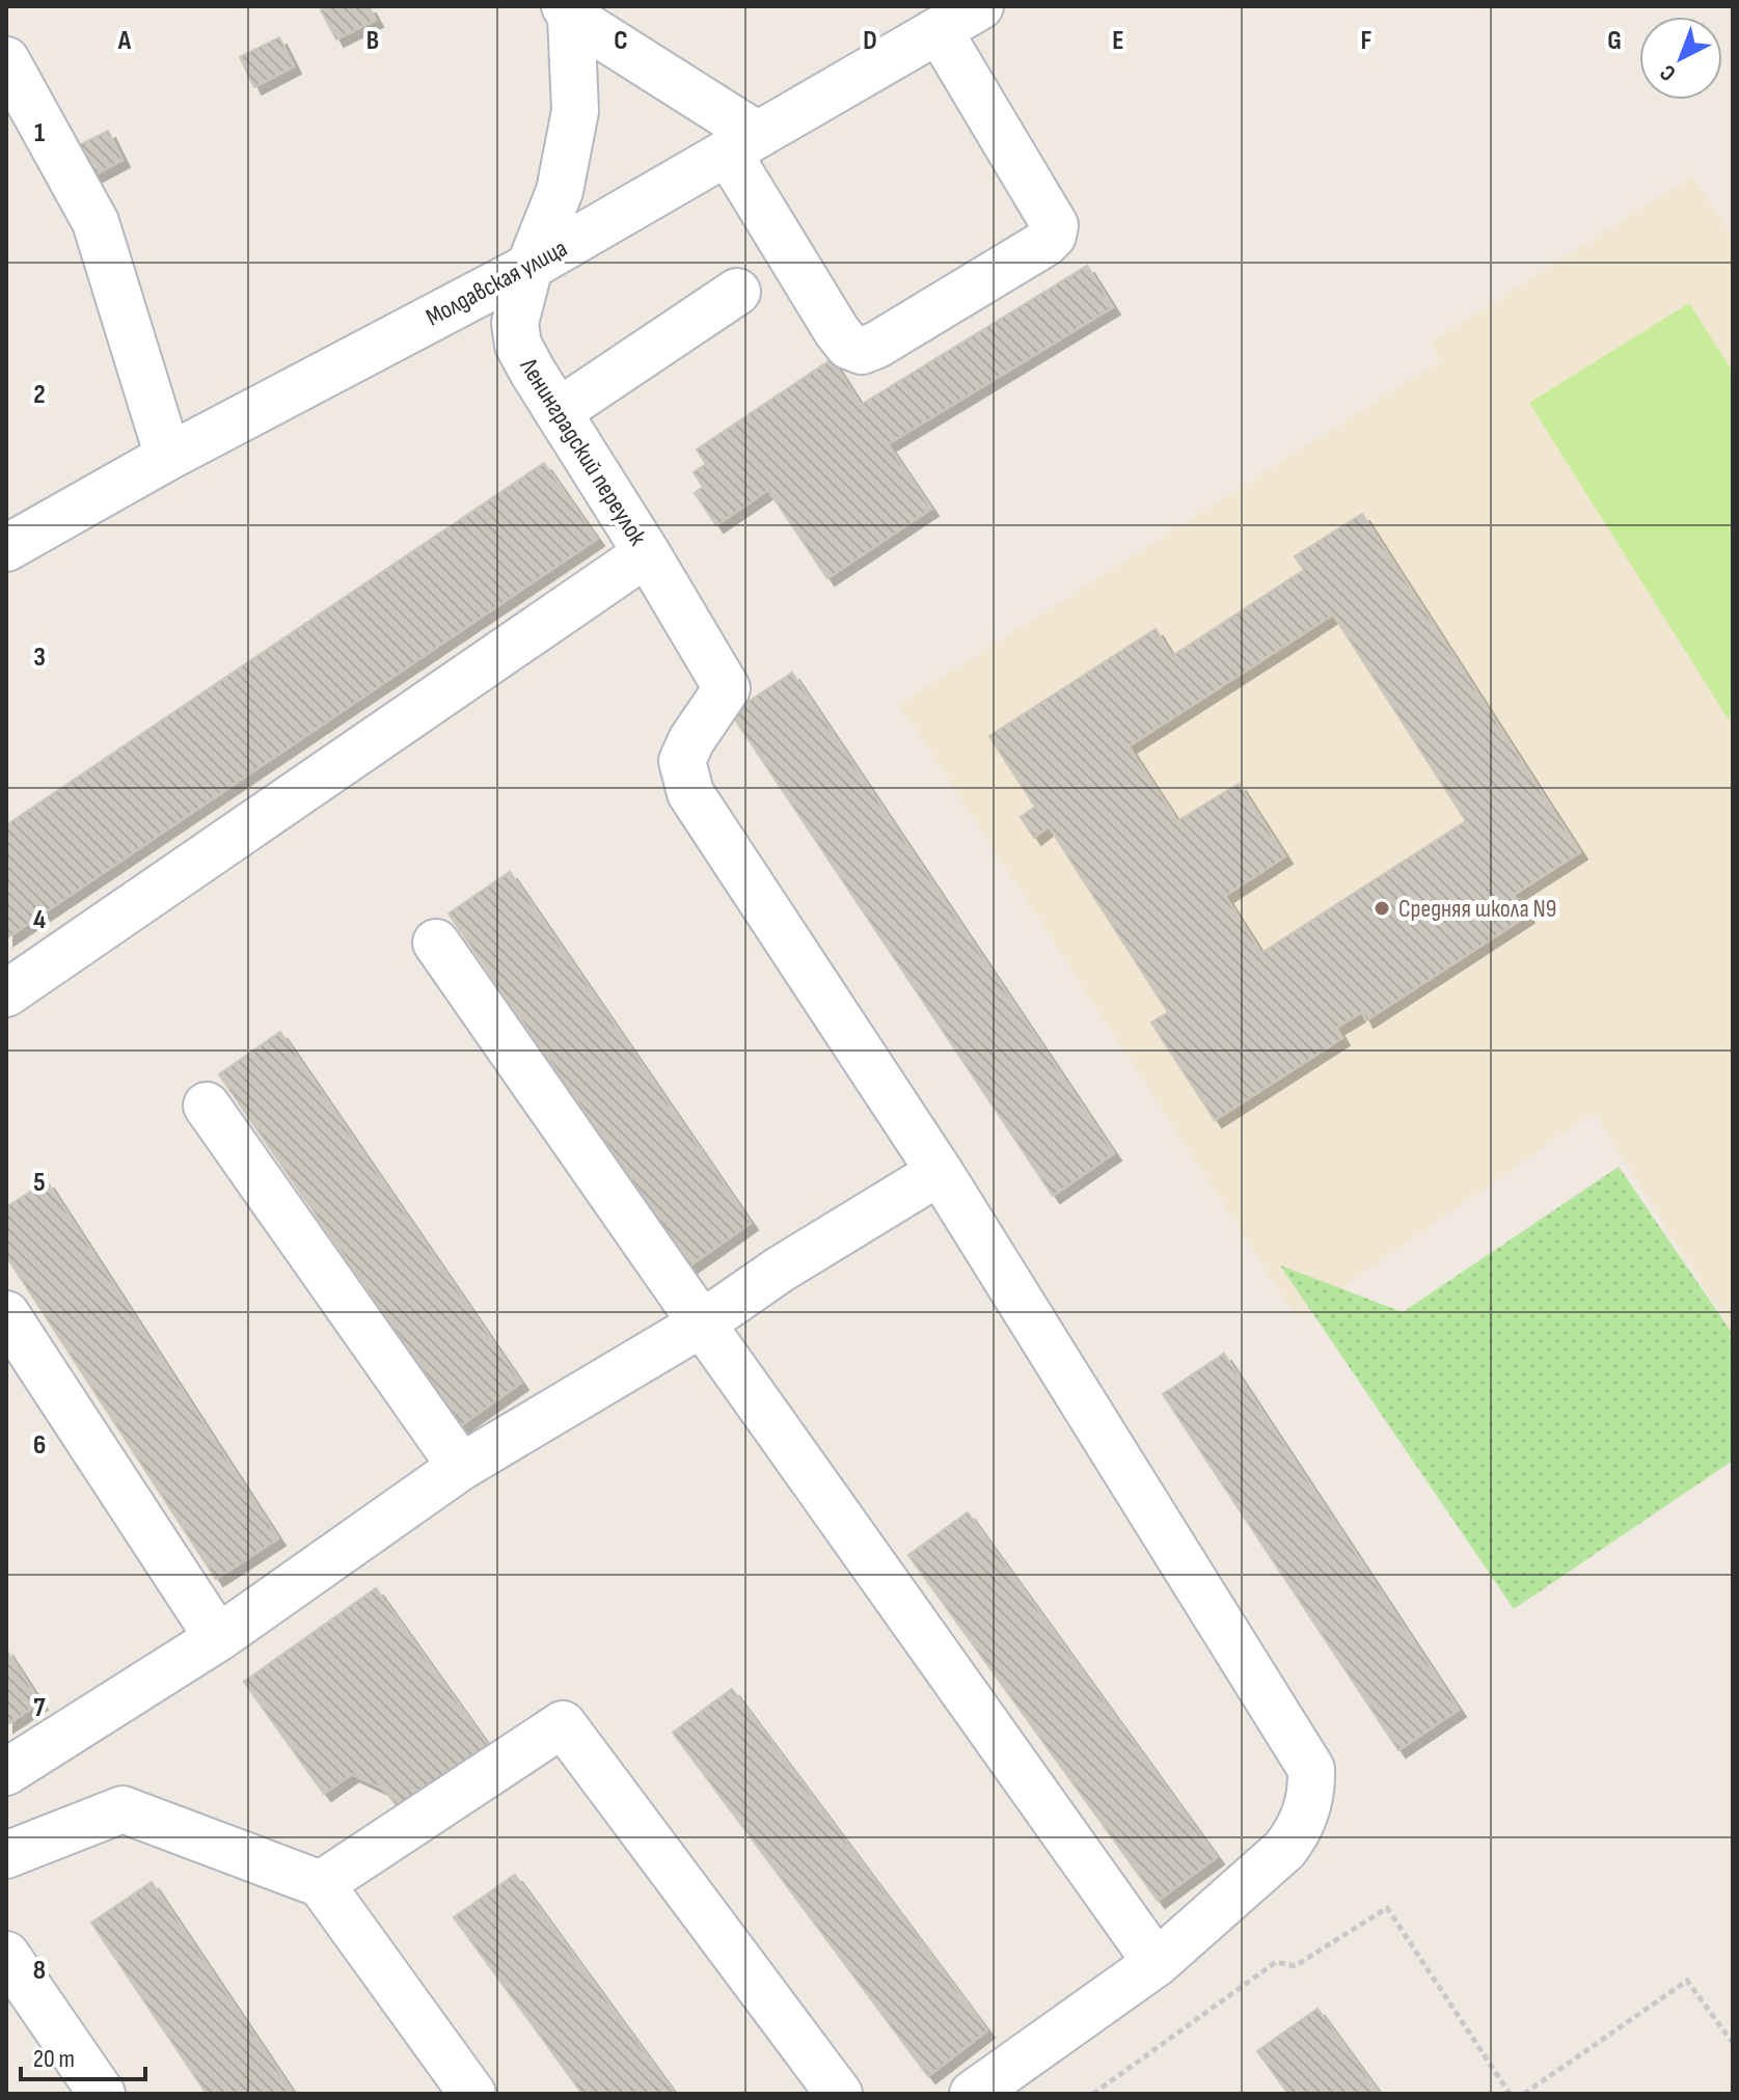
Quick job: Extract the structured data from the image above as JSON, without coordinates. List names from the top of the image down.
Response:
{
  "streets": {
    "street": ["Молдавская улица", "Ленинградский переулок"]
  },
  "crossings": [
    ["Молдавская улица", "Ленинградский переулок"]
  ],
  "places": ["Средняя школа N9"],
  "scale_bar": "20 m",
  "north": "bottom left",
  "grid": {
    "columns": [
      "A",
      "B",
      "C",
      "D",
      "E",
      "F",
      "G"
    ],
    "rows": [
      "1",
      "2",
      "3",
      "4",
      "5",
      "6",
      "7",
      "8"
    ]
  }
}
